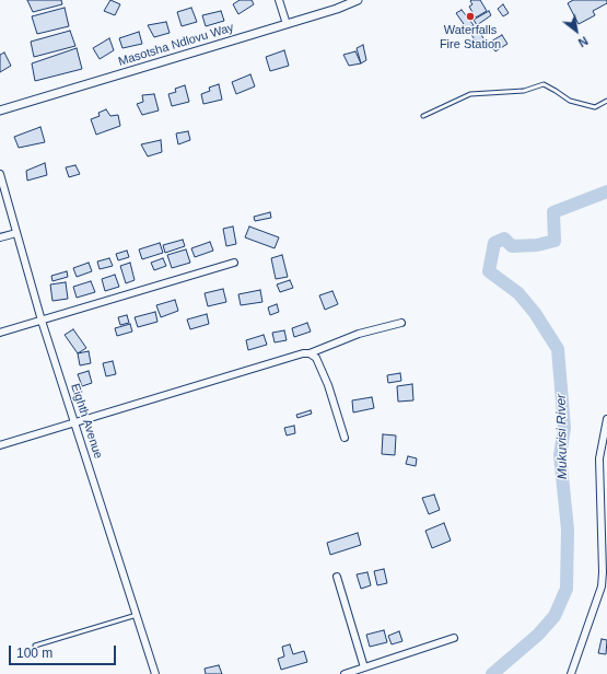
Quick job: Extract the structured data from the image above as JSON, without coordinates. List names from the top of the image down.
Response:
{
  "streets": {
    "street": ["Masotsha Ndlovu Way", "Eighth Avenue"]
  },
  "water": ["Mukuvisi River"],
  "places": ["Waterfalls Fire Station"],
  "scale_bar": "100 m",
  "north": "bottom right"
}
